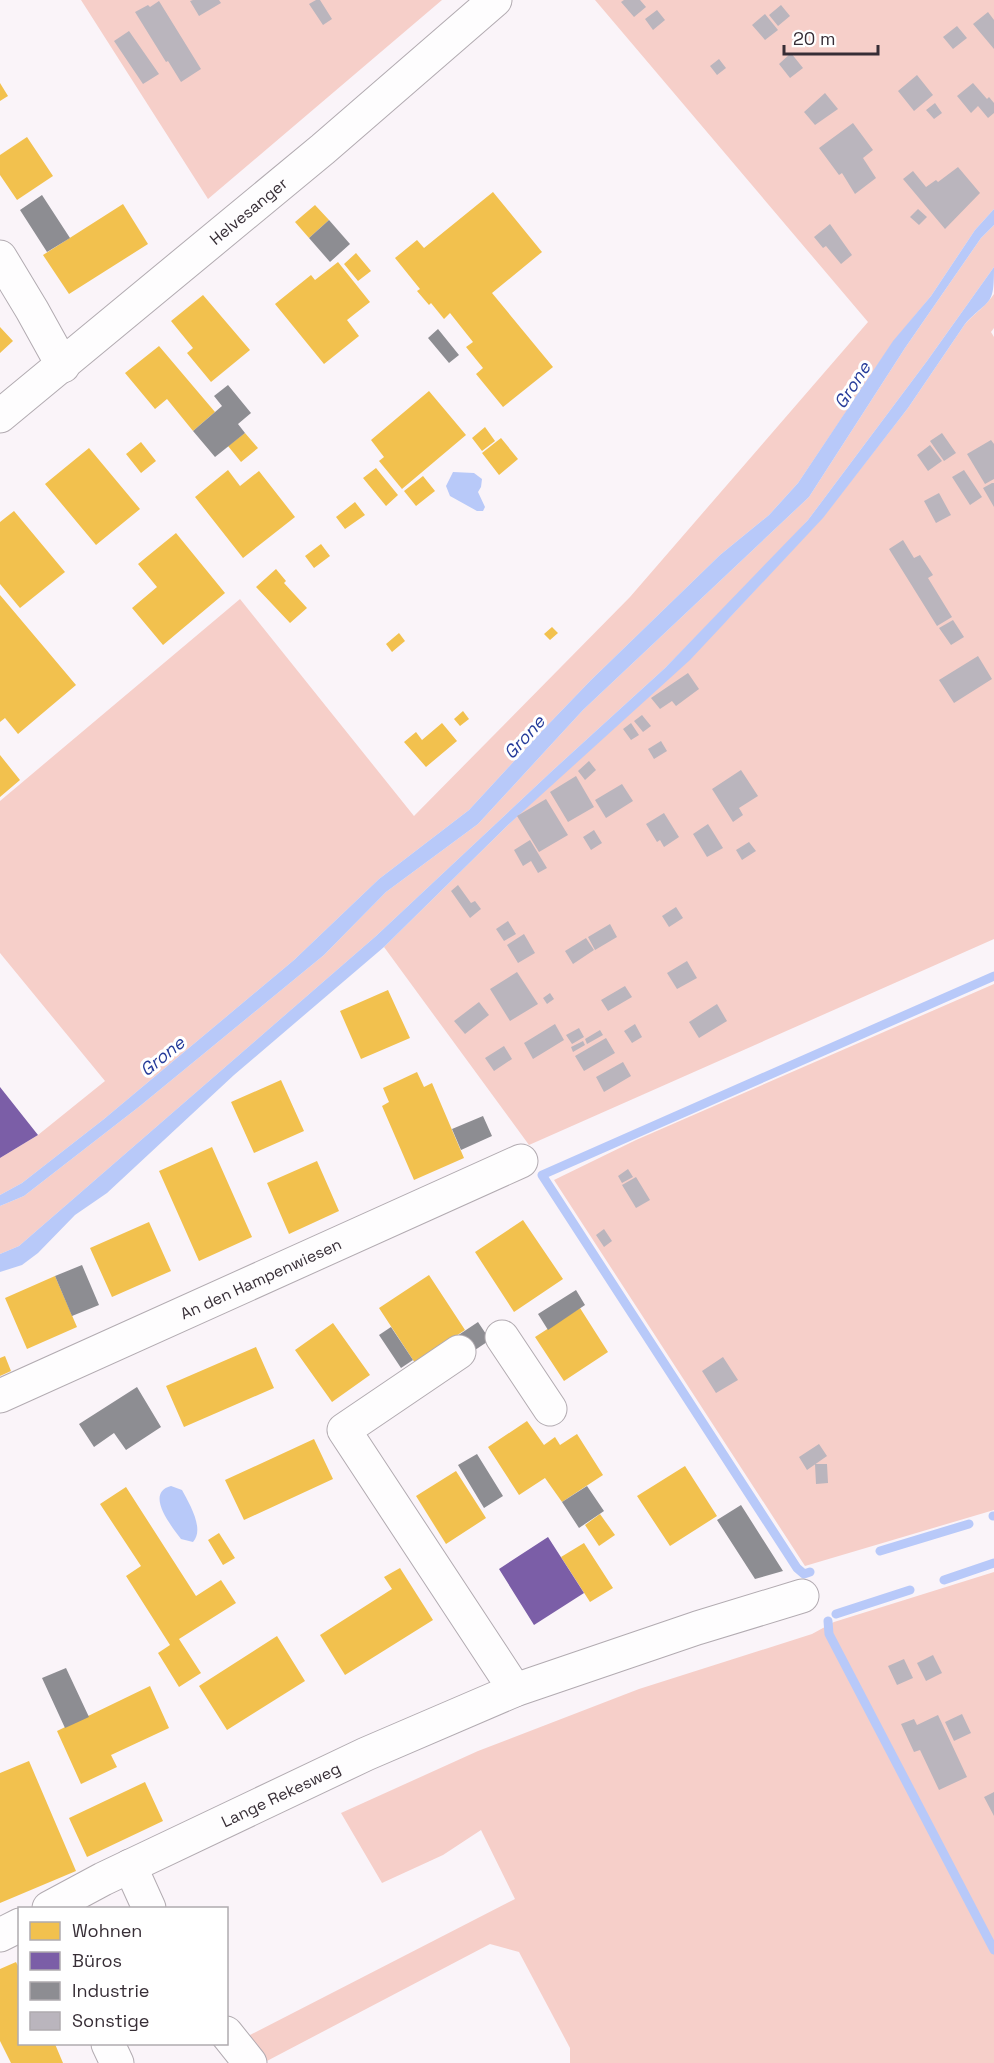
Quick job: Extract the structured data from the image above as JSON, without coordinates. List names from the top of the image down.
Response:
{
  "streets": {
    "street": ["Helvesanger", "An den Hampenwiesen", "Lange Rekesweg"]
  },
  "water": ["Grone"],
  "legend": [
    "Wohnen",
    "Büros",
    "Industrie",
    "Sonstige"
  ],
  "scale_bar": "20 m"
}
